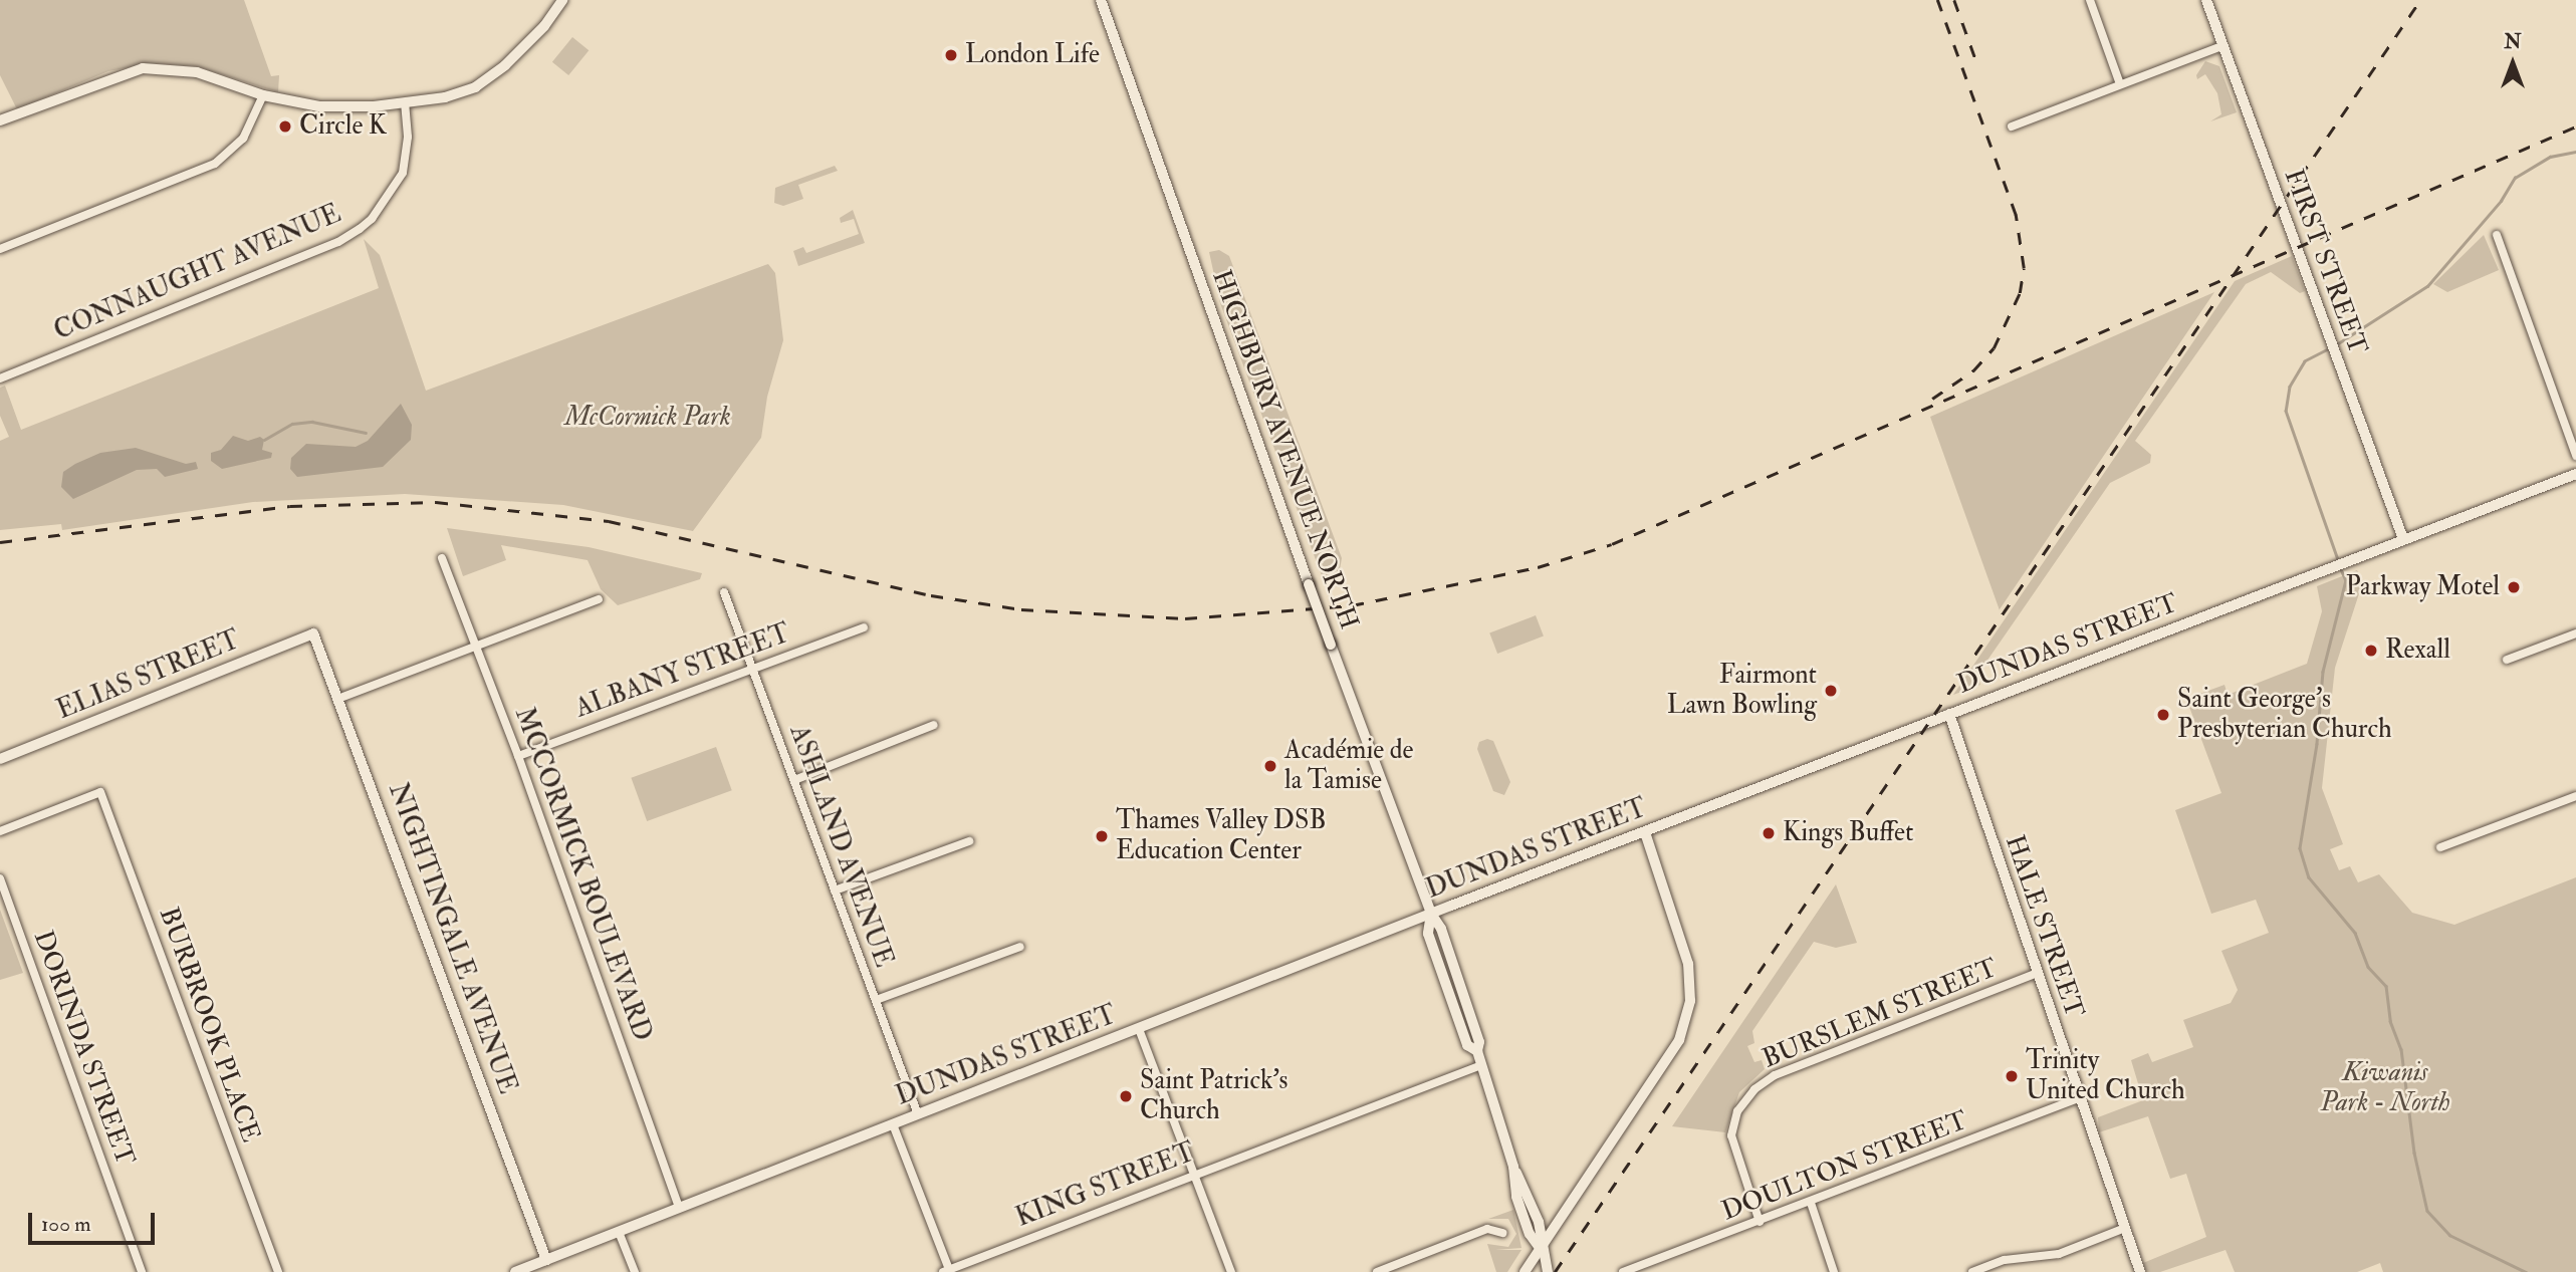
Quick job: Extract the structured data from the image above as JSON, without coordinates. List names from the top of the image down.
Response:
{
  "streets": {
    "main road": ["HIGHBURY AVENUE NORTH", "DUNDAS STREET"],
    "street": [
      "FIRST STREET",
      "CONNAUGHT AVENUE",
      "ALBANY STREET",
      "ELIAS STREET",
      "ASHLAND AVENUE",
      "MCCORMICK BOULEVARD",
      "HALE STREET",
      "NIGHTINGALE AVENUE",
      "BURSLEM STREET",
      "BURBROOK PLACE",
      "DORINDA STREET",
      "DOULTON STREET",
      "KING STREET"
    ]
  },
  "crossings": [
    ["FIRST STREET", "DUNDAS STREET"],
    ["HIGHBURY AVENUE NORTH", "DUNDAS STREET"],
    ["HIGHBURY AVENUE NORTH", "KING STREET"],
    ["DUNDAS STREET", "ASHLAND AVENUE"],
    ["DUNDAS STREET", "MCCORMICK BOULEVARD"],
    ["DUNDAS STREET", "HALE STREET"],
    ["DUNDAS STREET", "NIGHTINGALE AVENUE"],
    ["ALBANY STREET", "ASHLAND AVENUE"],
    ["ALBANY STREET", "MCCORMICK BOULEVARD"],
    ["ELIAS STREET", "NIGHTINGALE AVENUE"],
    ["HALE STREET", "BURSLEM STREET"],
    ["HALE STREET", "DOULTON STREET"],
    ["BURSLEM STREET", "DOULTON STREET"]
  ],
  "parks": ["McCormick Park", "Kiwanis Park - North"],
  "places": [
    "London Life",
    "Circle K",
    "Parkway Motel",
    "Rexall",
    "Fairmont Lawn Bowling",
    "Saint George's Presbyterian Church",
    "Académie de la Tamise",
    "Kings Buffet",
    "Thames Valley DSB Education Center",
    "Trinity United Church",
    "Saint Patrick's Church"
  ],
  "scale_bar": "100 m",
  "north": "top"
}
